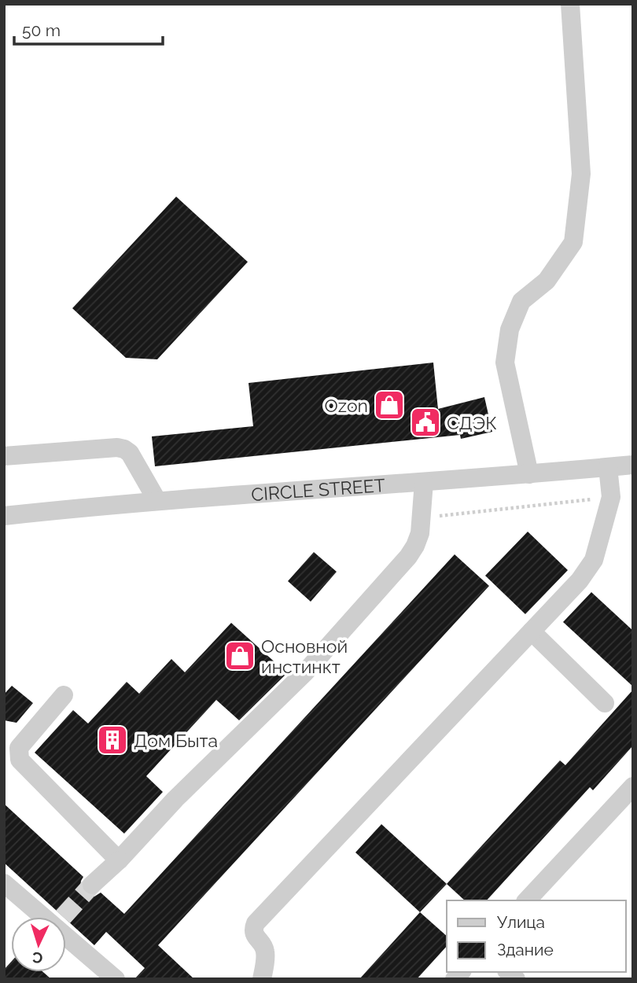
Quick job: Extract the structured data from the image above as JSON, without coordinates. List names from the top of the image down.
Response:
{
  "streets": {
    "street": ["CIRCLE STREET"]
  },
  "places": {
    "shop": ["Ozon", "Основной инстинкт"],
    "public building": ["СДЭК"],
    "building": ["Дом Быта"]
  },
  "legend": ["Улица", "Здание"],
  "scale_bar": "50 m",
  "north": "bottom"
}
